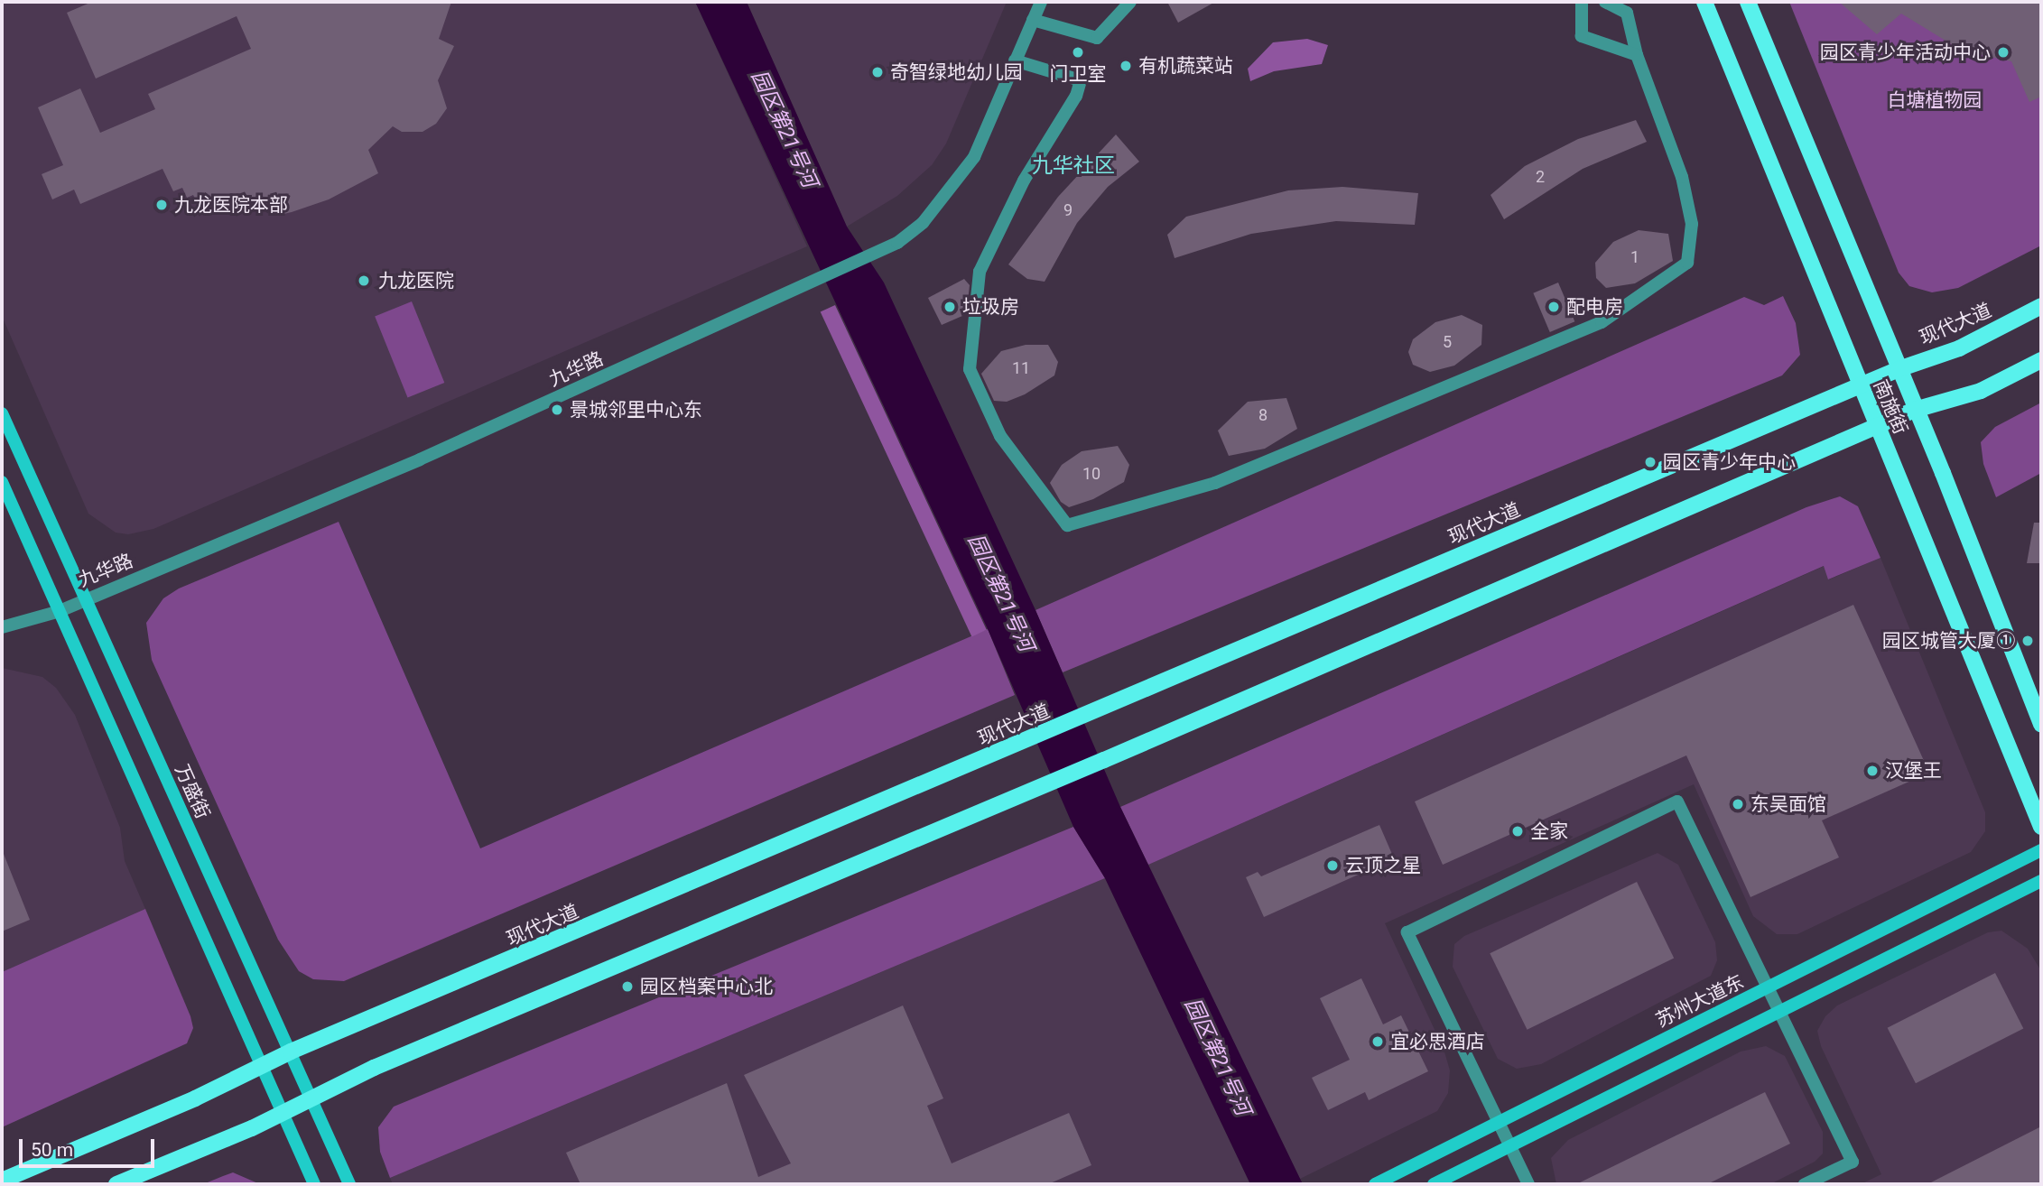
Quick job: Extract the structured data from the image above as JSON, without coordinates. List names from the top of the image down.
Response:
{
  "streets": {
    "main road": [
      "现代大道",
      "南施街",
      "万盛街",
      "苏州大道东"
    ],
    "street": ["九华路"]
  },
  "crossings": [
    ["现代大道", "南施街"],
    ["现代大道", "万盛街"],
    ["九华路", "万盛街"]
  ],
  "districts": ["九华社区"],
  "water": ["园区第21号河"],
  "parks": ["白塘植物园"],
  "places": [
    "门卫室",
    "园区青少年活动中心",
    "有机蔬菜站",
    "奇智绿地幼儿园",
    "九龙医院本部",
    "九龙医院",
    "垃圾房",
    "配电房",
    "景城邻里中心东",
    "园区青少年中心",
    "园区城管大厦①",
    "汉堡王",
    "东吴面馆",
    "全家",
    "云顶之星",
    "园区档案中心北",
    "宜必思酒店"
  ],
  "house_numbers": [
    "2",
    "9",
    "1",
    "5",
    "11",
    "8",
    "10"
  ],
  "scale_bar": "50 m"
}
